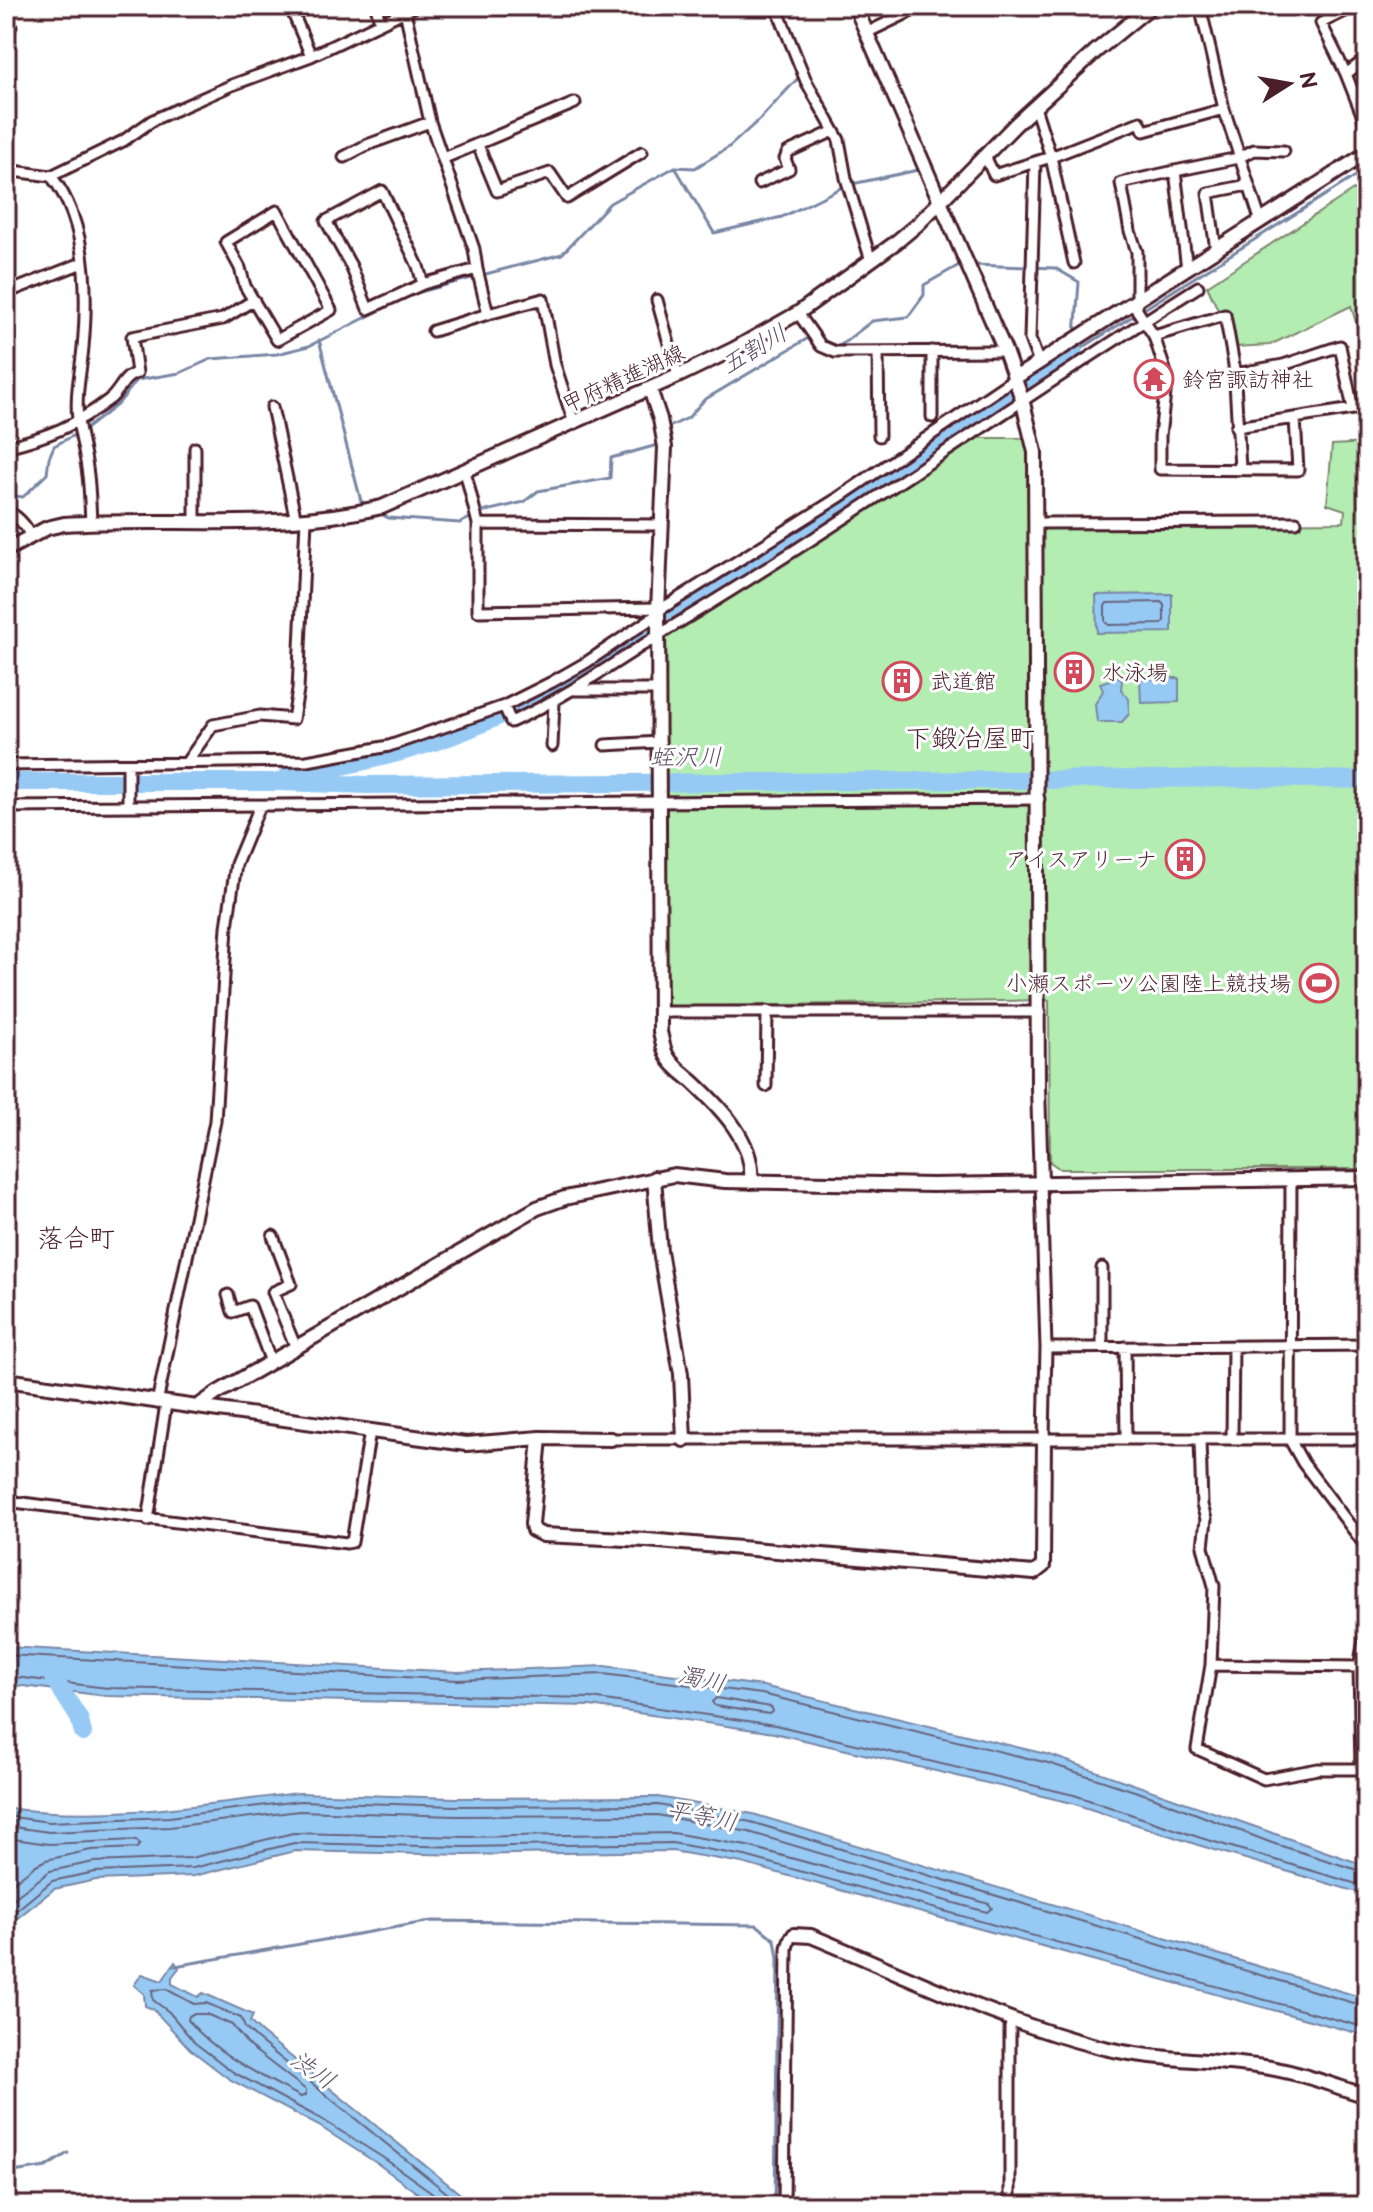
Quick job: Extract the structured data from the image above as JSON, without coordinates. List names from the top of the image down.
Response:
{
  "streets": {
    "street": ["甲府精進湖線"]
  },
  "districts": ["下鍛冶屋町", "落合町"],
  "water": [
    "五割川",
    "蛭沢川",
    "濁川",
    "平等川",
    "渋川"
  ],
  "places": {
    "temple": ["鈴宮諏訪神社"],
    "building": ["水泳場", "武道館", "アイスアリーナ"],
    "sports": ["小瀬スポーツ公園陸上競技場"]
  },
  "north": "right"
}
